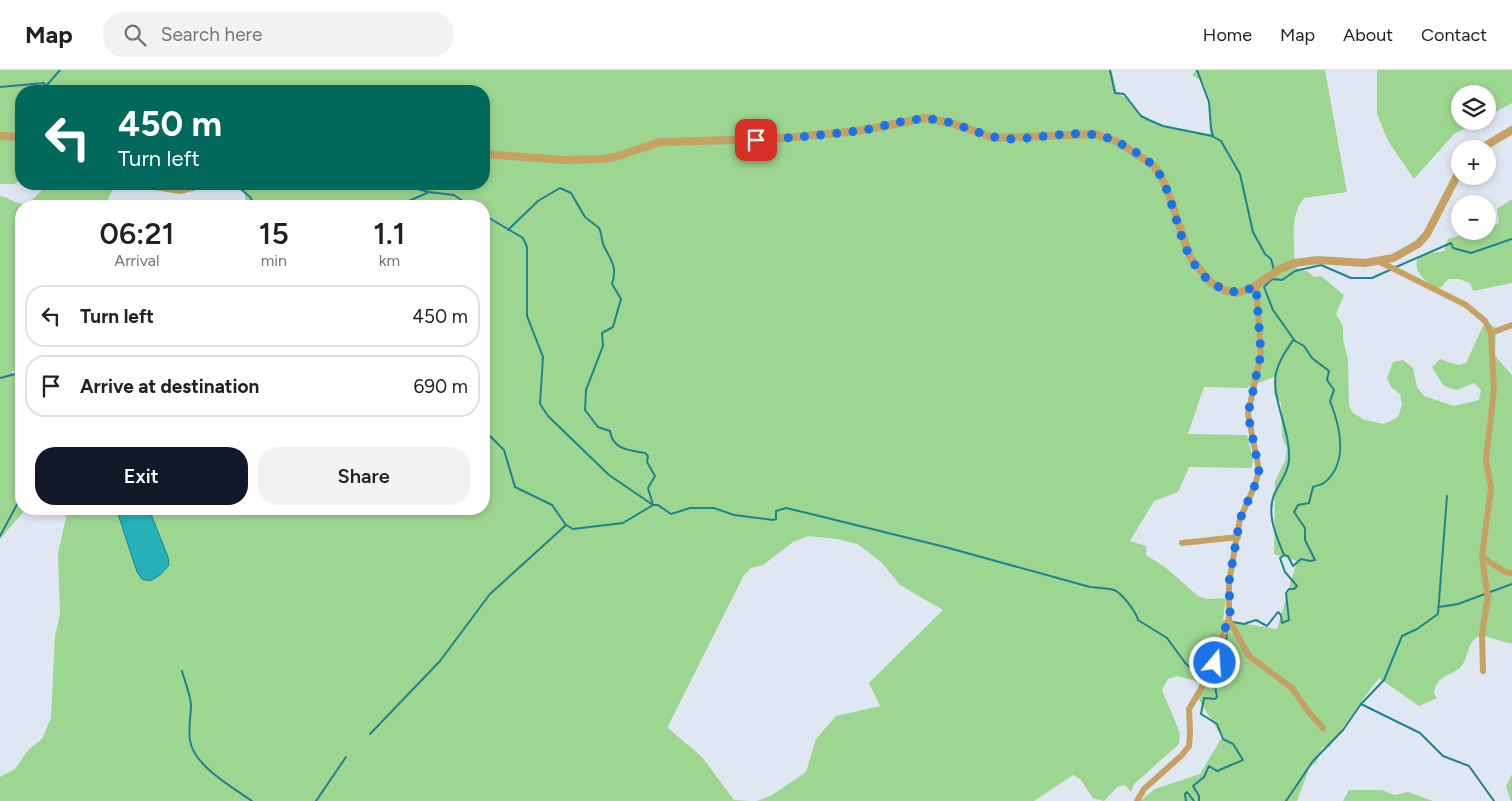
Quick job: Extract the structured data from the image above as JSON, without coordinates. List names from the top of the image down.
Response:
{
  "page": {
    "header": "Map",
    "search": "Search here",
    "nav": [
      "Home",
      "Map",
      "About",
      "Contact"
    ],
    "map_buttons": ["+", "−"],
    "turn": ["450 m", "Turn left"],
    "eta": [
      "06:21",
      "Arrival",
      "15",
      "min",
      "1.1",
      "km"
    ],
    "list": [
      {
        "name": "Turn left",
        "value": "450 m"
      },
      {
        "name": "Arrive at destination",
        "value": "690 m"
      }
    ],
    "buttons": ["Exit", "Share"]
  }
}
